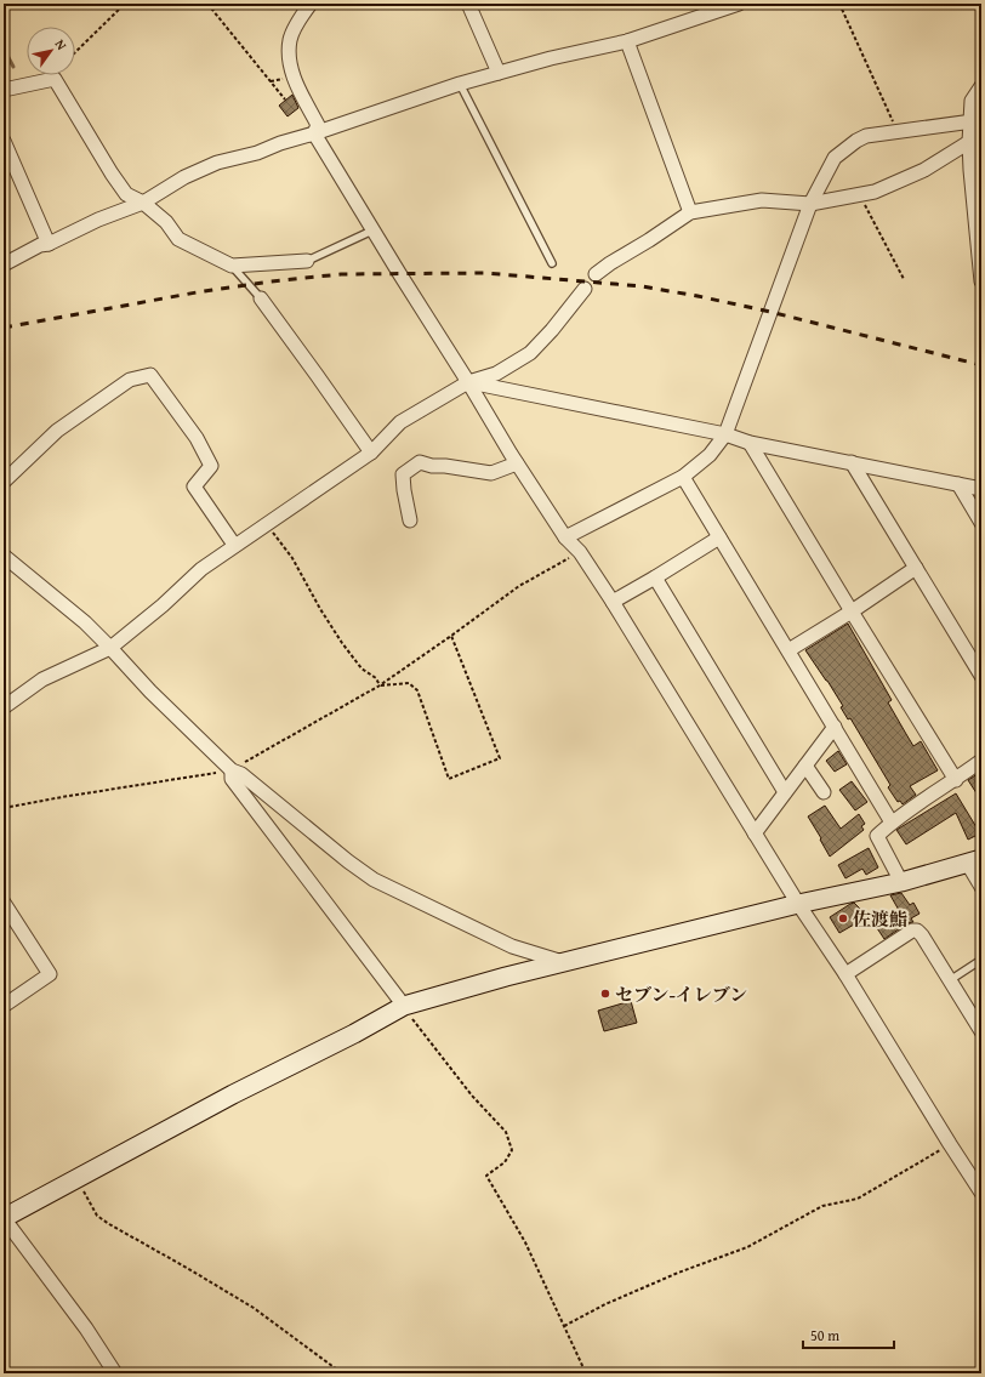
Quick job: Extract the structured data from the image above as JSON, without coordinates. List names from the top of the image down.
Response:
{
  "places": ["佐渡鮨", "セブン-イレブン"],
  "scale_bar": "50 m",
  "north": "top right"
}
